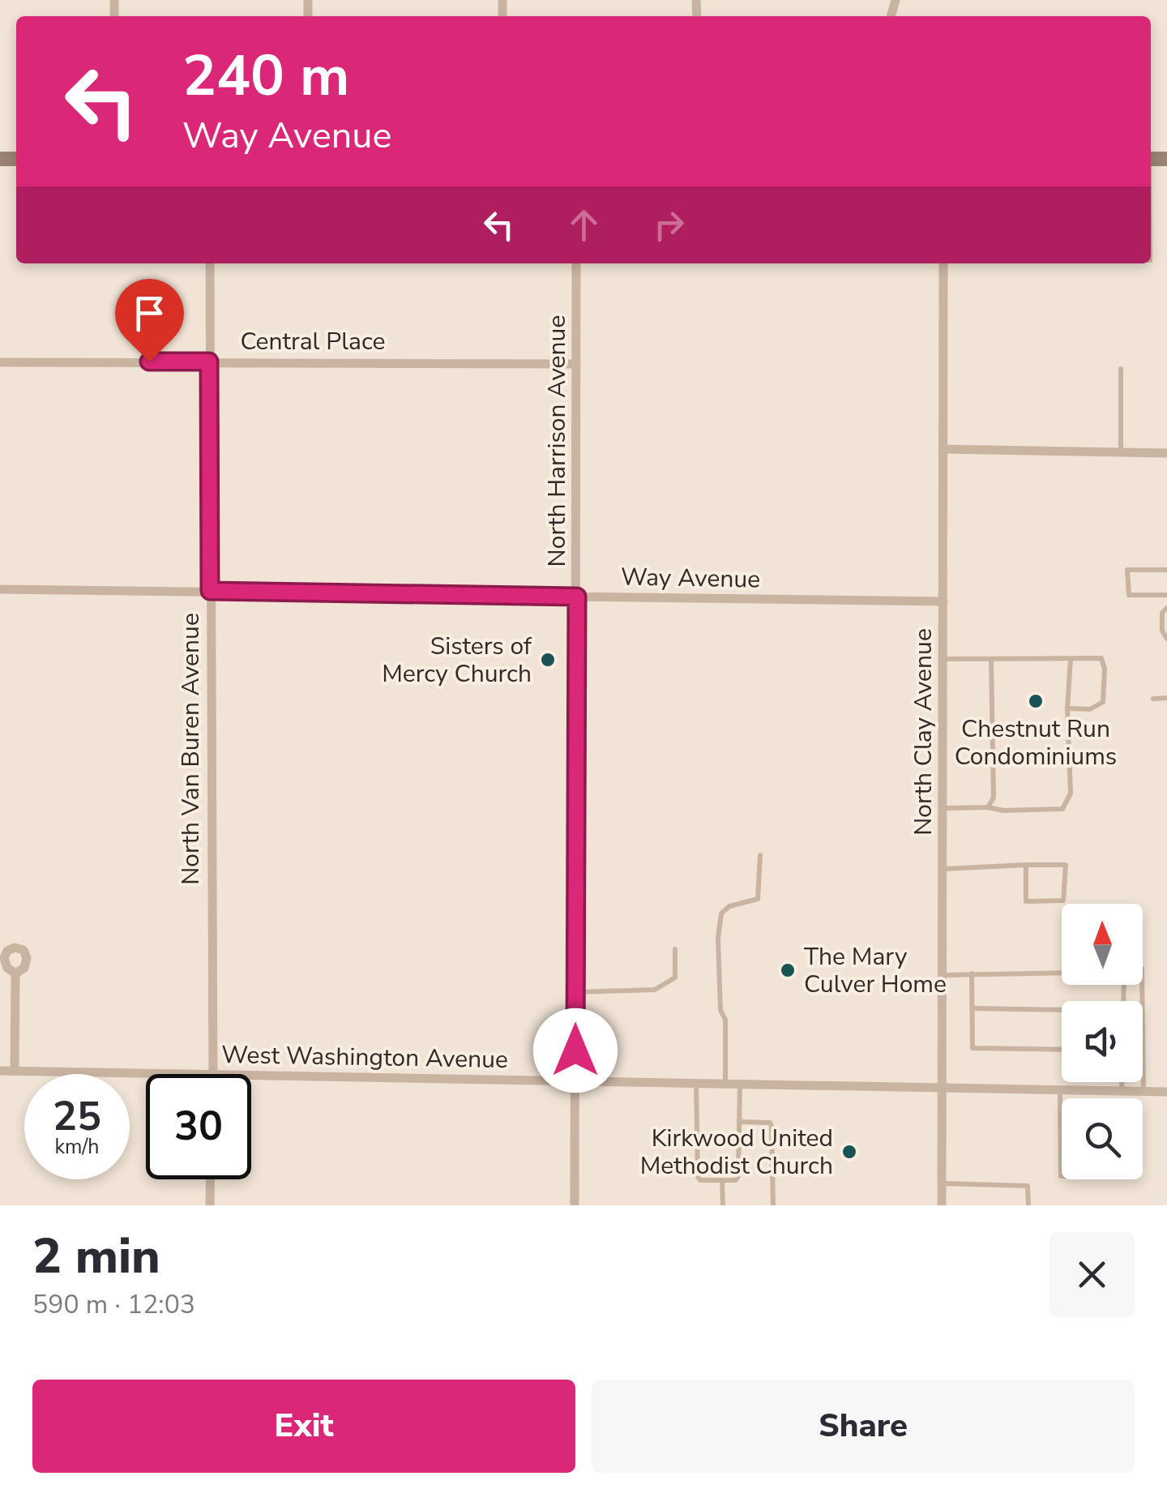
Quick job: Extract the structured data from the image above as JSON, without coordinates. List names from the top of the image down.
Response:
{
  "streets": {
    "street": [
      "Central Place",
      "North Harrison Avenue",
      "Way Avenue",
      "North Clay Avenue",
      "North Van Buren Avenue",
      "West Washington Avenue"
    ]
  },
  "crossings": [
    ["Central Place", "North Harrison Avenue"],
    ["Central Place", "North Van Buren Avenue"],
    ["North Harrison Avenue", "Way Avenue"],
    ["North Harrison Avenue", "West Washington Avenue"],
    ["Way Avenue", "North Clay Avenue"],
    ["Way Avenue", "North Van Buren Avenue"],
    ["North Clay Avenue", "West Washington Avenue"]
  ],
  "places": [
    "Sisters of Mercy Church",
    "Chestnut Run Condominiums",
    "The Mary Culver Home",
    "Kirkwood United Methodist Church"
  ],
  "north": "top",
  "page": {
    "turn": ["240 m", "Way Avenue"],
    "speed": "25 km/h",
    "limit": "30",
    "heading": ["2 min", "590 m · 12:03"],
    "buttons": ["Exit", "Share"]
  }
}
